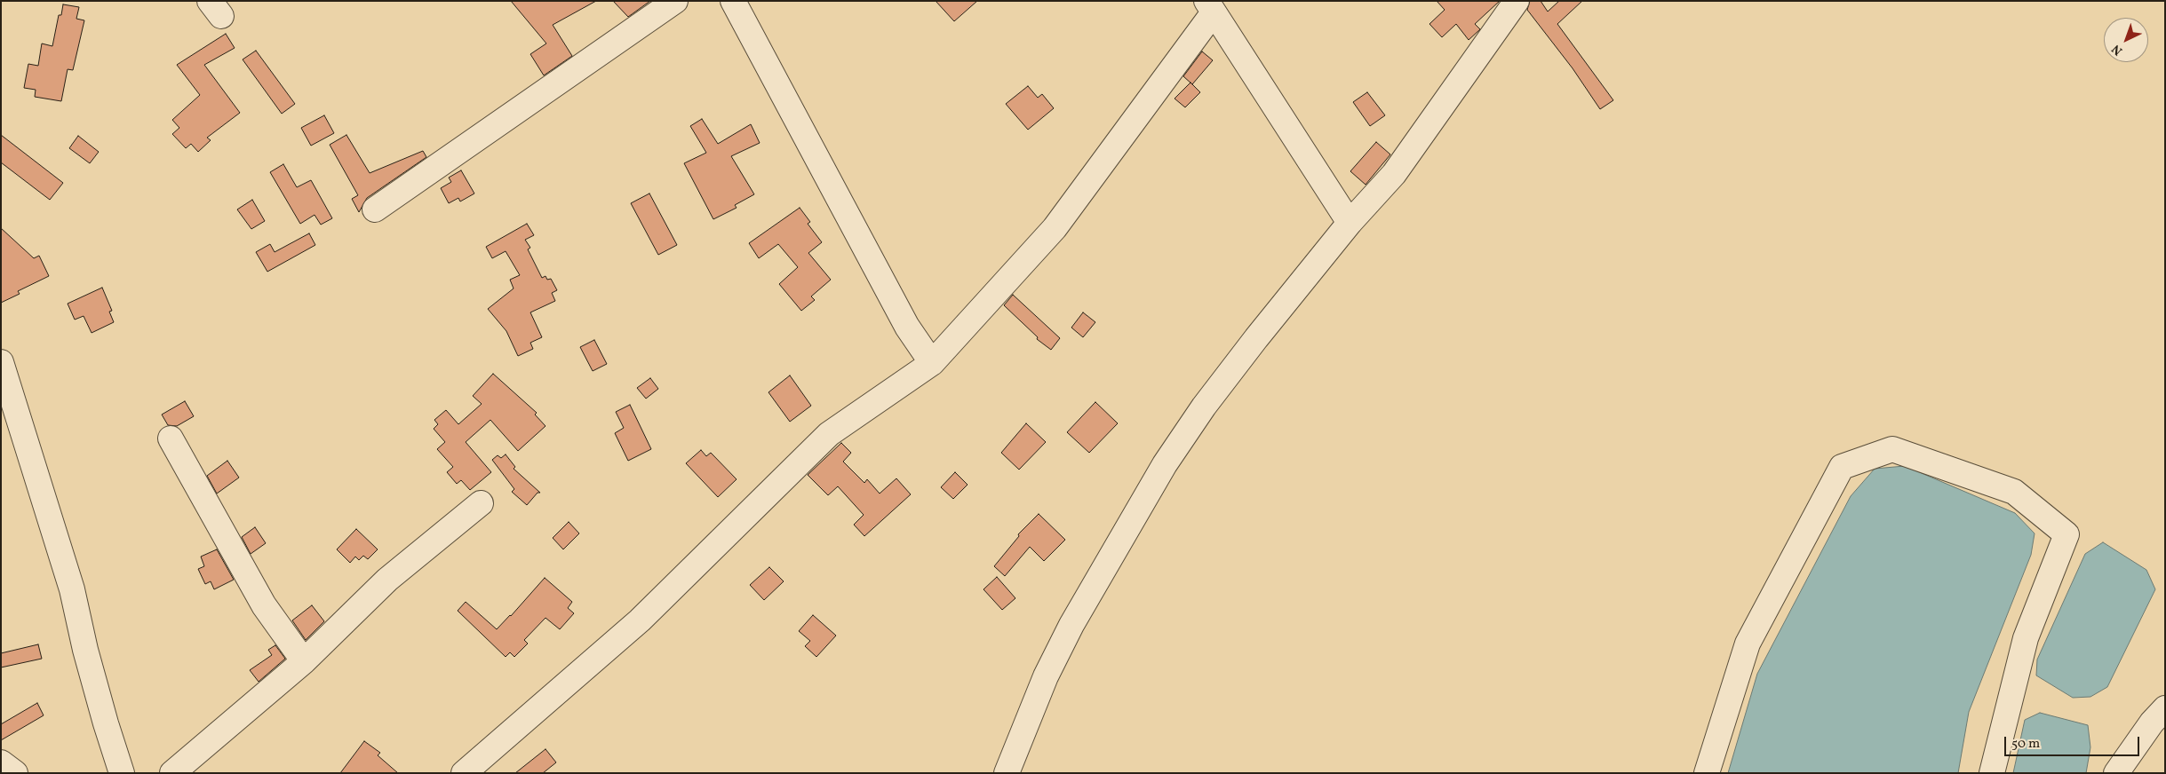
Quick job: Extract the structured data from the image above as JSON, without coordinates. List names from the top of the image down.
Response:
{
  "scale_bar": "50 m",
  "north": "bottom left"
}
